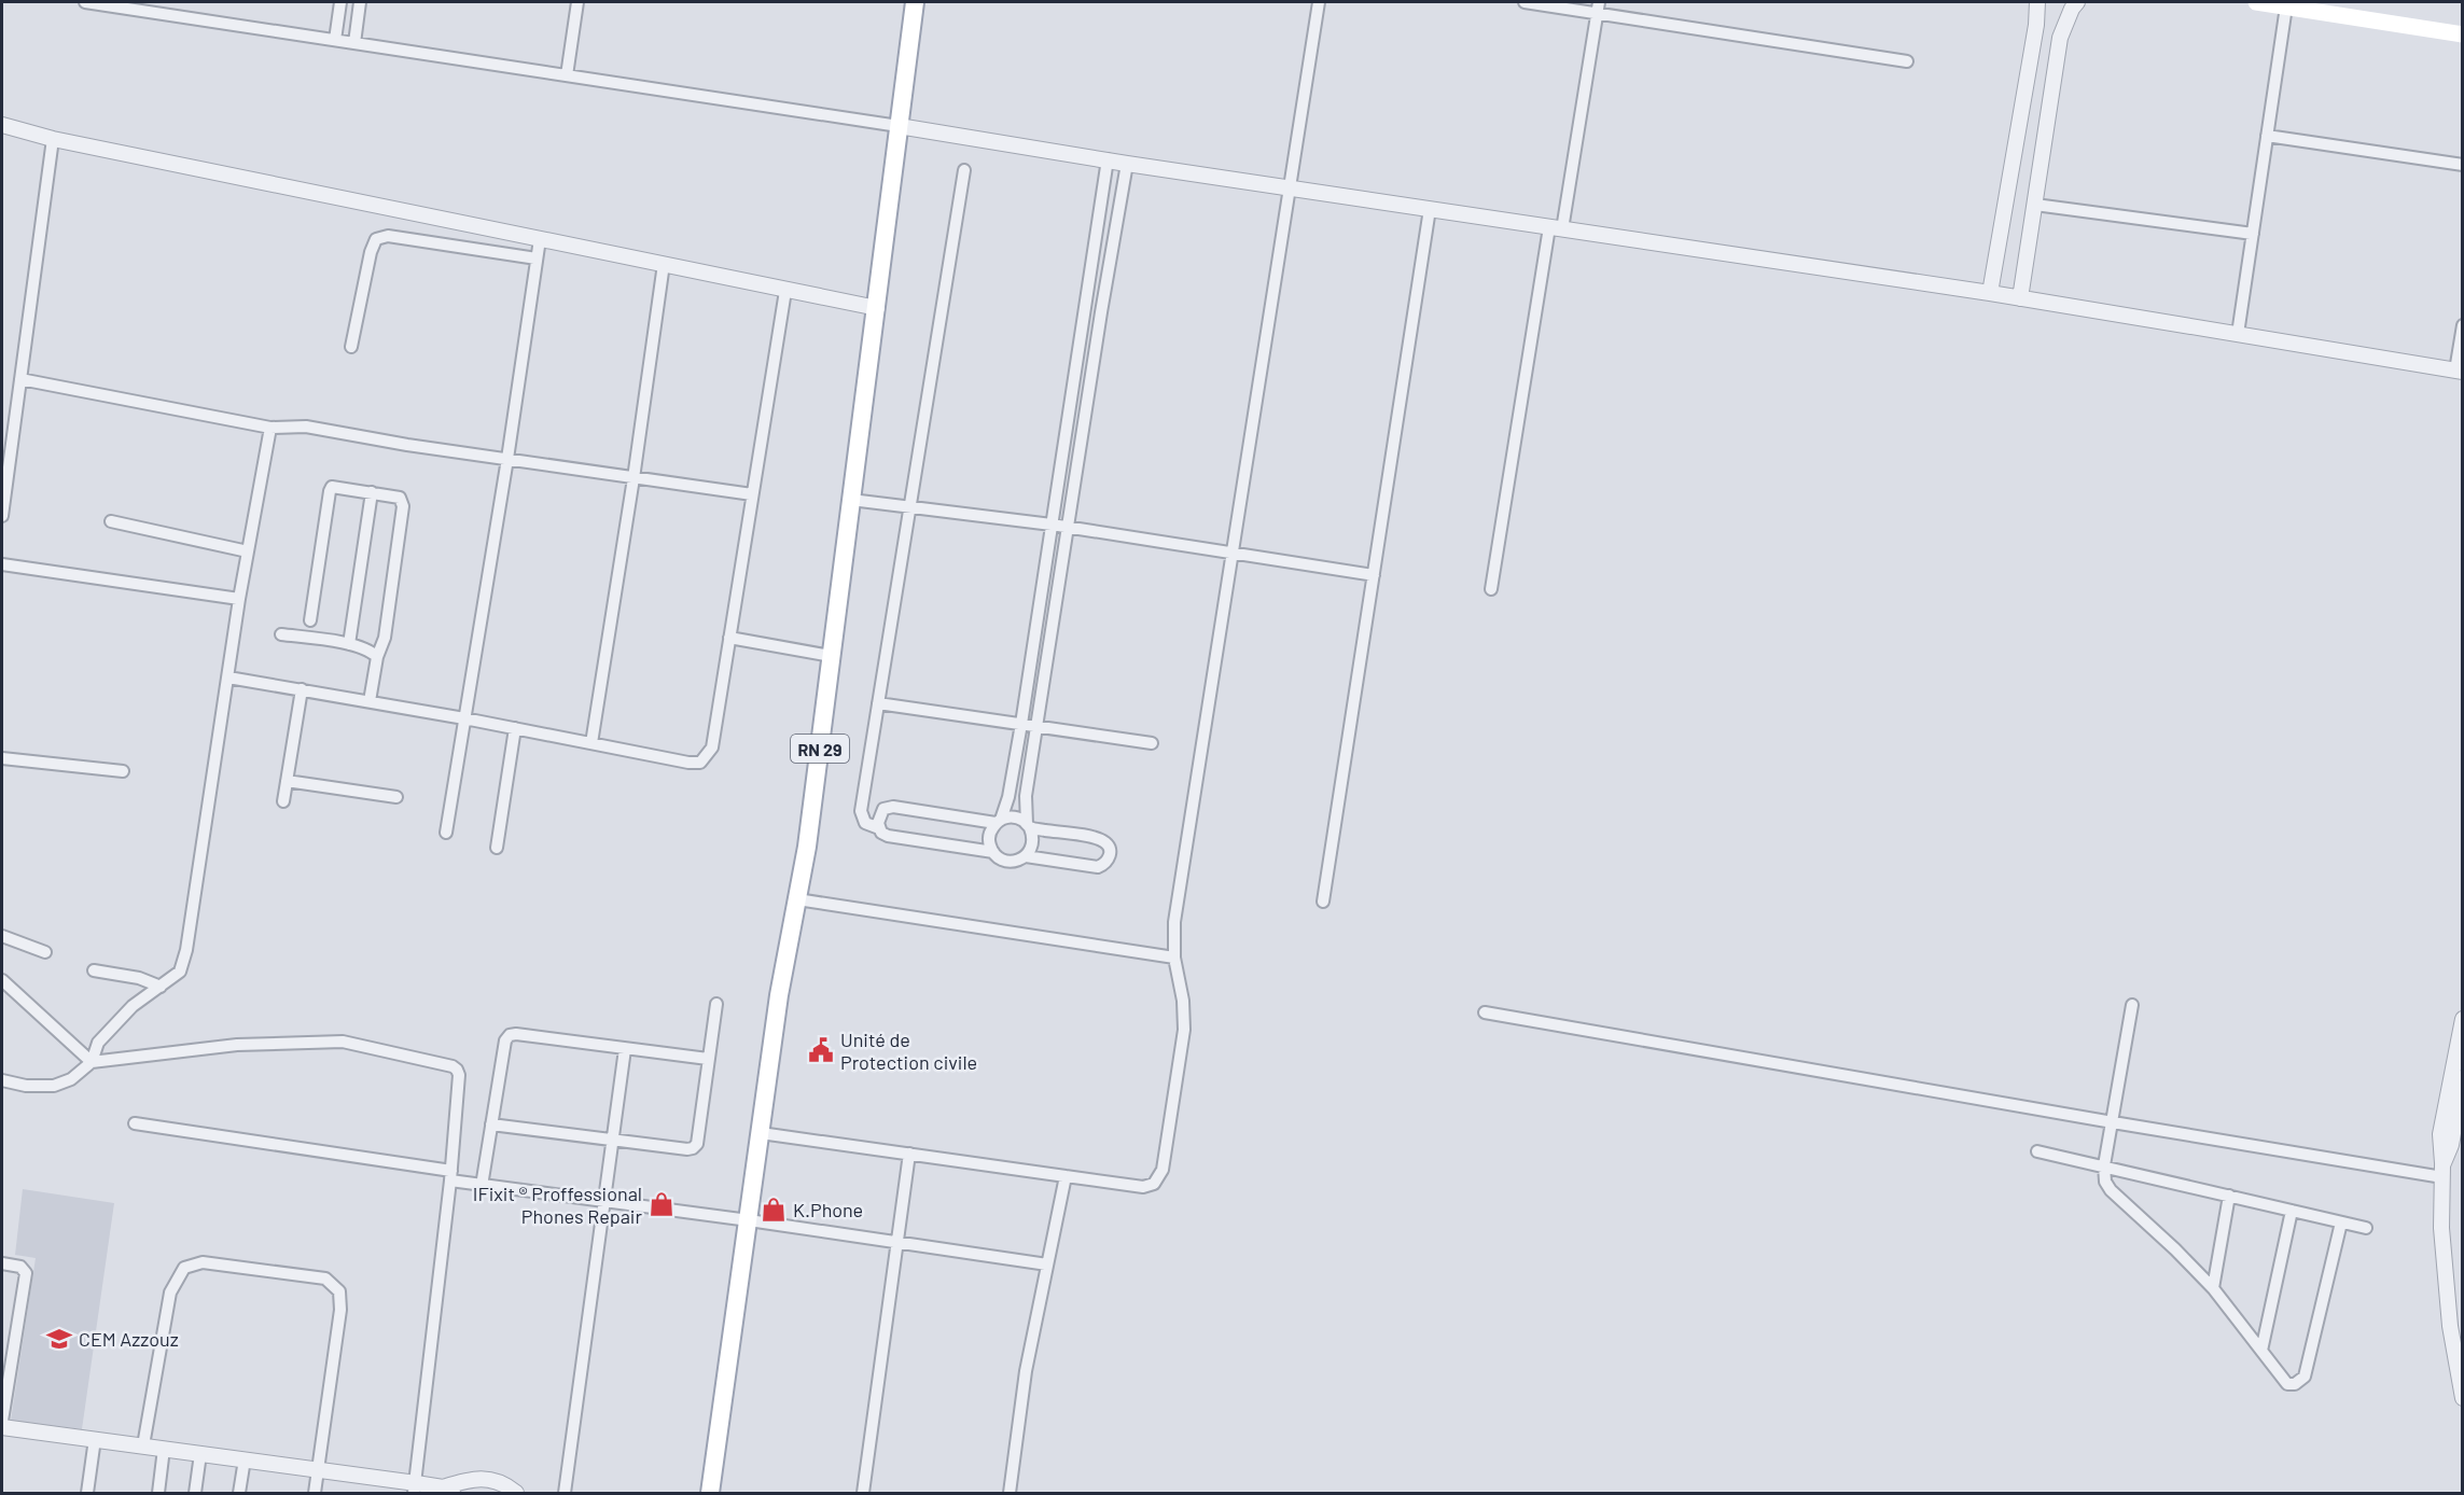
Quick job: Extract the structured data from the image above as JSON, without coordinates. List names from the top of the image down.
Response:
{
  "streets": {
    "main road": ["RN 29"]
  },
  "places": {
    "public building": ["Unité de Protection civile"],
    "shop": ["IFixit ® Proffessional Phones Repair", "K.Phone"],
    "school or university": ["CEM Azzouz"]
  }
}
